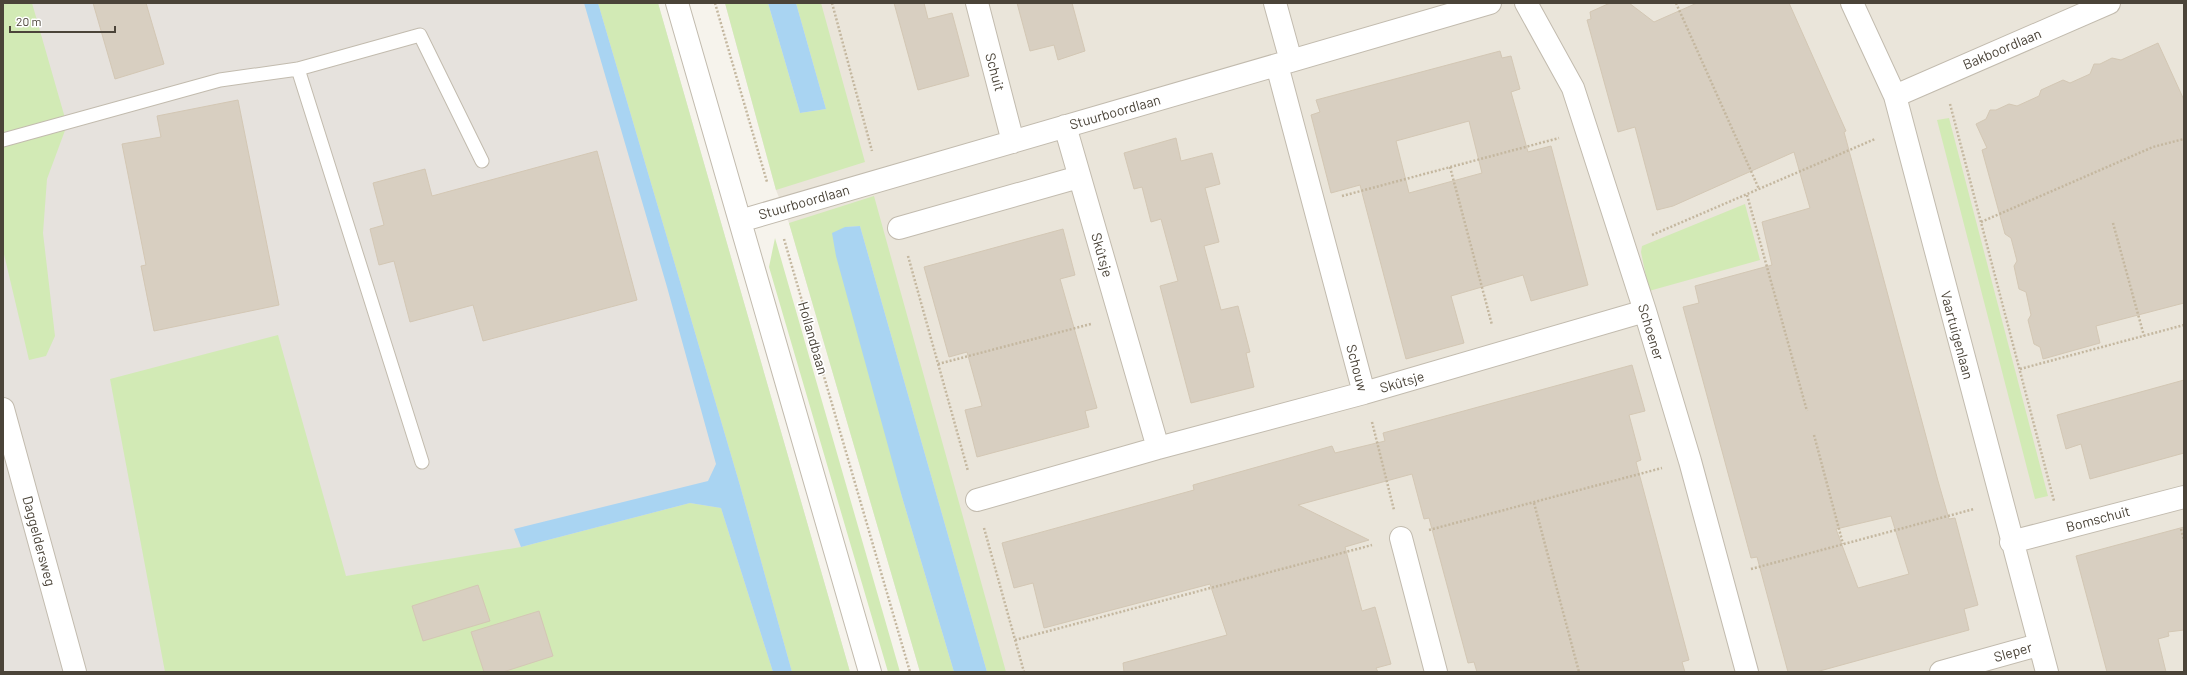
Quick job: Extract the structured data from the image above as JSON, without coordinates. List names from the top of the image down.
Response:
{
  "streets": {
    "street": [
      "Bakboordlaan",
      "Schuit",
      "Stuurboordlaan",
      "Skûtsje",
      "Schoener",
      "Vaartuigenlaan",
      "Schouw",
      "Bomschuit",
      "Daggeldersweg",
      "Sleper"
    ],
    "path": ["Hollandbaan"]
  },
  "crossings": [
    ["Bakboordlaan", "Vaartuigenlaan"],
    ["Schuit", "Stuurboordlaan"],
    ["Stuurboordlaan", "Skûtsje"],
    ["Stuurboordlaan", "Hollandbaan"],
    ["Stuurboordlaan", "Schouw"],
    ["Skûtsje", "Schoener"],
    ["Skûtsje", "Schouw"],
    ["Vaartuigenlaan", "Bomschuit"],
    ["Vaartuigenlaan", "Sleper"]
  ],
  "scale_bar": "20 m"
}
